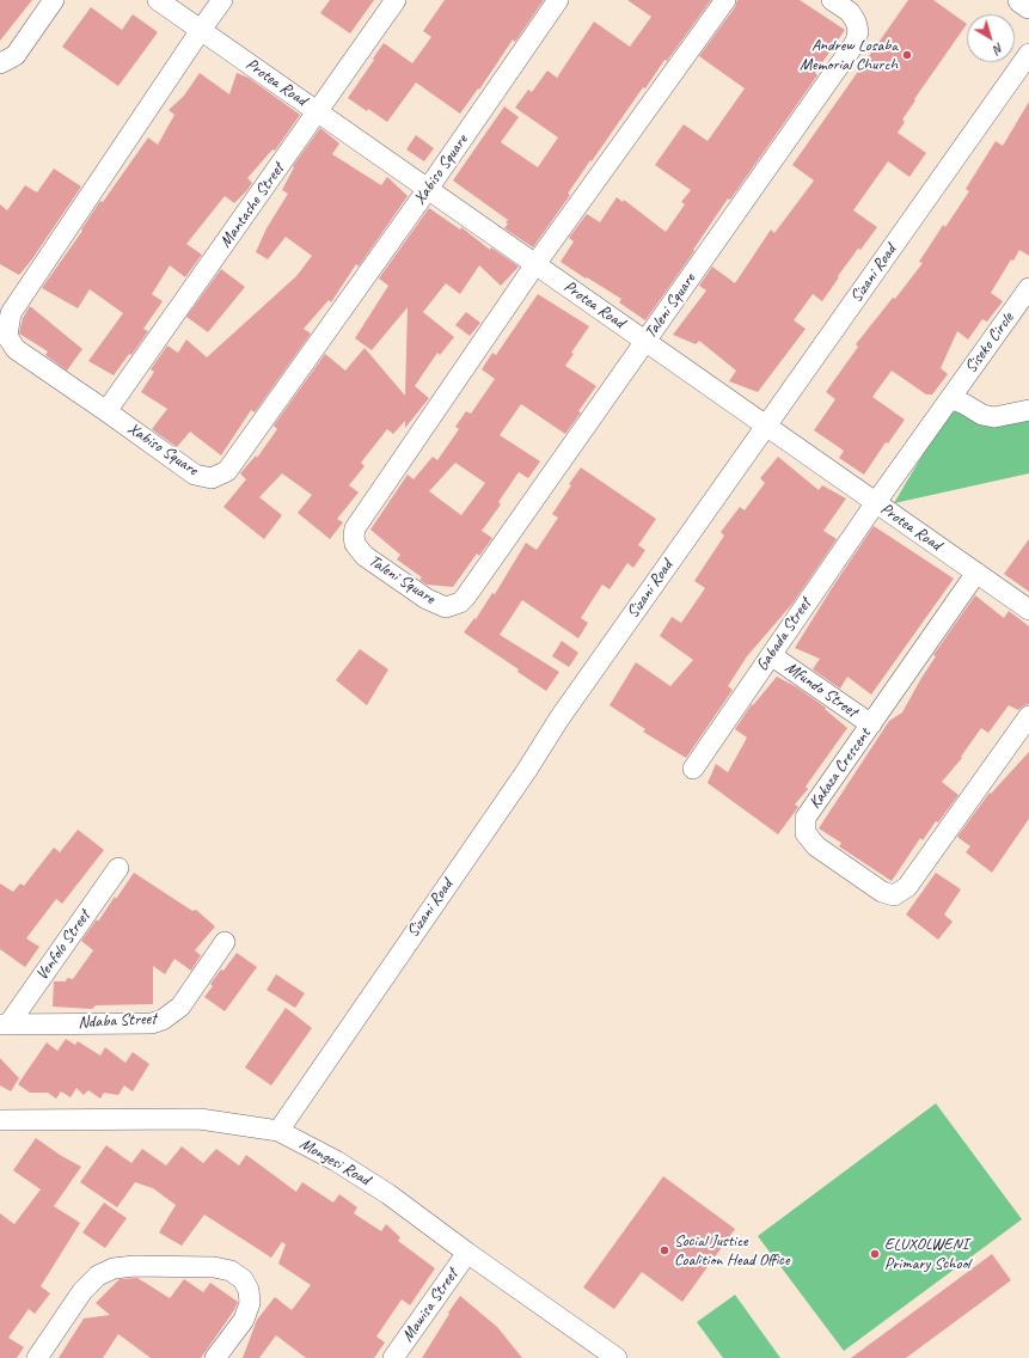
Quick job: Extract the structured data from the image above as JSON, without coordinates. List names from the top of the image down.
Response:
{
  "streets": {
    "street": [
      "Protea Road",
      "Xabiso Square",
      "Mantashe Street",
      "Sizani Road",
      "Taleni Square",
      "Siseko Circle",
      "Gabada Street",
      "Mfundo Street",
      "Kakaza Crescent",
      "Venfolo Street",
      "Ndaba Street",
      "Mongesi Road",
      "Mawisa Street"
    ]
  },
  "crossings": [
    ["Protea Road", "Xabiso Square"],
    ["Protea Road", "Mantashe Street"],
    ["Protea Road", "Sizani Road"],
    ["Protea Road", "Taleni Square"],
    ["Protea Road", "Siseko Circle"],
    ["Protea Road", "Gabada Street"],
    ["Protea Road", "Kakaza Crescent"],
    ["Xabiso Square", "Mantashe Street"],
    ["Sizani Road", "Mongesi Road"],
    ["Siseko Circle", "Gabada Street"],
    ["Gabada Street", "Mfundo Street"],
    ["Mfundo Street", "Kakaza Crescent"],
    ["Venfolo Street", "Ndaba Street"],
    ["Mongesi Road", "Mawisa Street"]
  ],
  "places": ["Andrew Losaba Memorial Church", "Social Justice Coalition Head Office", "ELUXOLWENI Primary School"],
  "north": "bottom right"
}
